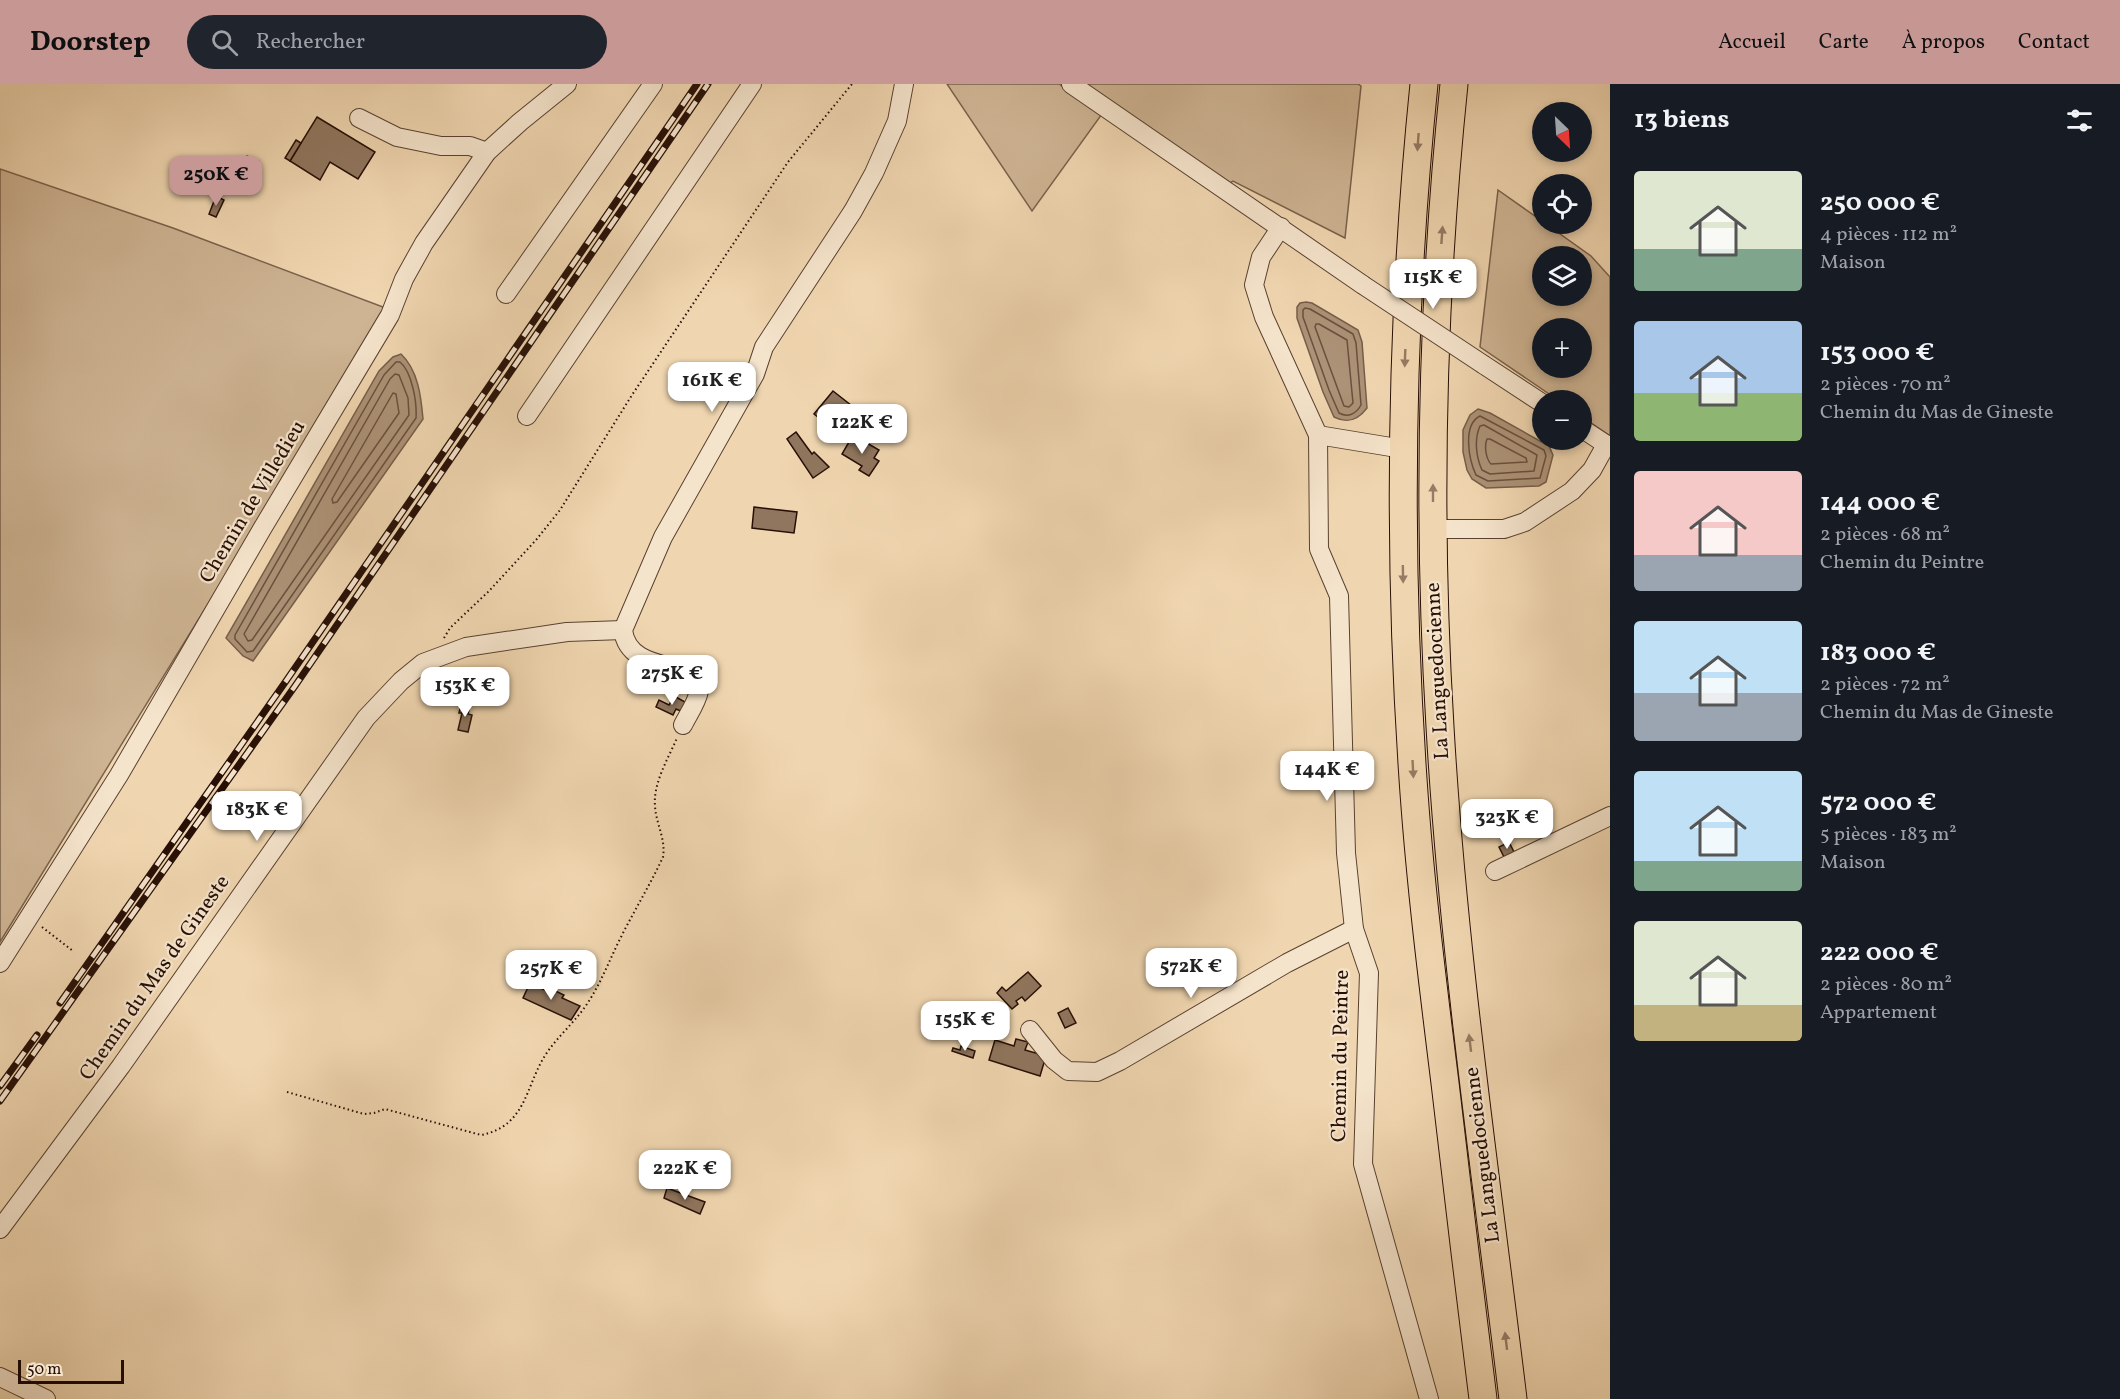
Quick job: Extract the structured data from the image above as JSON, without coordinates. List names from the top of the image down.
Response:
{
  "streets": {
    "highway": ["La Languedocienne"],
    "street": ["Chemin de Villedieu", "Chemin du Mas de Gineste", "Chemin du Peintre"]
  },
  "scale_bar": "50 m",
  "north": "bottom right",
  "page": {
    "header": "Doorstep",
    "search": "Rechercher",
    "nav": [
      "Accueil",
      "Carte",
      "À propos",
      "Contact"
    ],
    "heading": "13 biens",
    "map_buttons": ["+", "−"],
    "price": [
      "250K €",
      "115K €",
      "161K €",
      "122K €",
      "275K €",
      "153K €",
      "144K €",
      "183K €",
      "323K €",
      "572K €",
      "257K €",
      "155K €",
      "222K €"
    ],
    "list": [
      {
        "name": "250 000 €",
        "note": "4 pièces · 112 m² · Maison"
      },
      {
        "name": "153 000 €",
        "note": "2 pièces · 70 m² · Chemin du Mas de Gineste"
      },
      {
        "name": "144 000 €",
        "note": "2 pièces · 68 m² · Chemin du Peintre"
      },
      {
        "name": "183 000 €",
        "note": "2 pièces · 72 m² · Chemin du Mas de Gineste"
      },
      {
        "name": "572 000 €",
        "note": "5 pièces · 183 m² · Maison"
      },
      {
        "name": "222 000 €",
        "note": "2 pièces · 80 m² · Appartement"
      }
    ],
    "scale": "50 m"
  }
}
